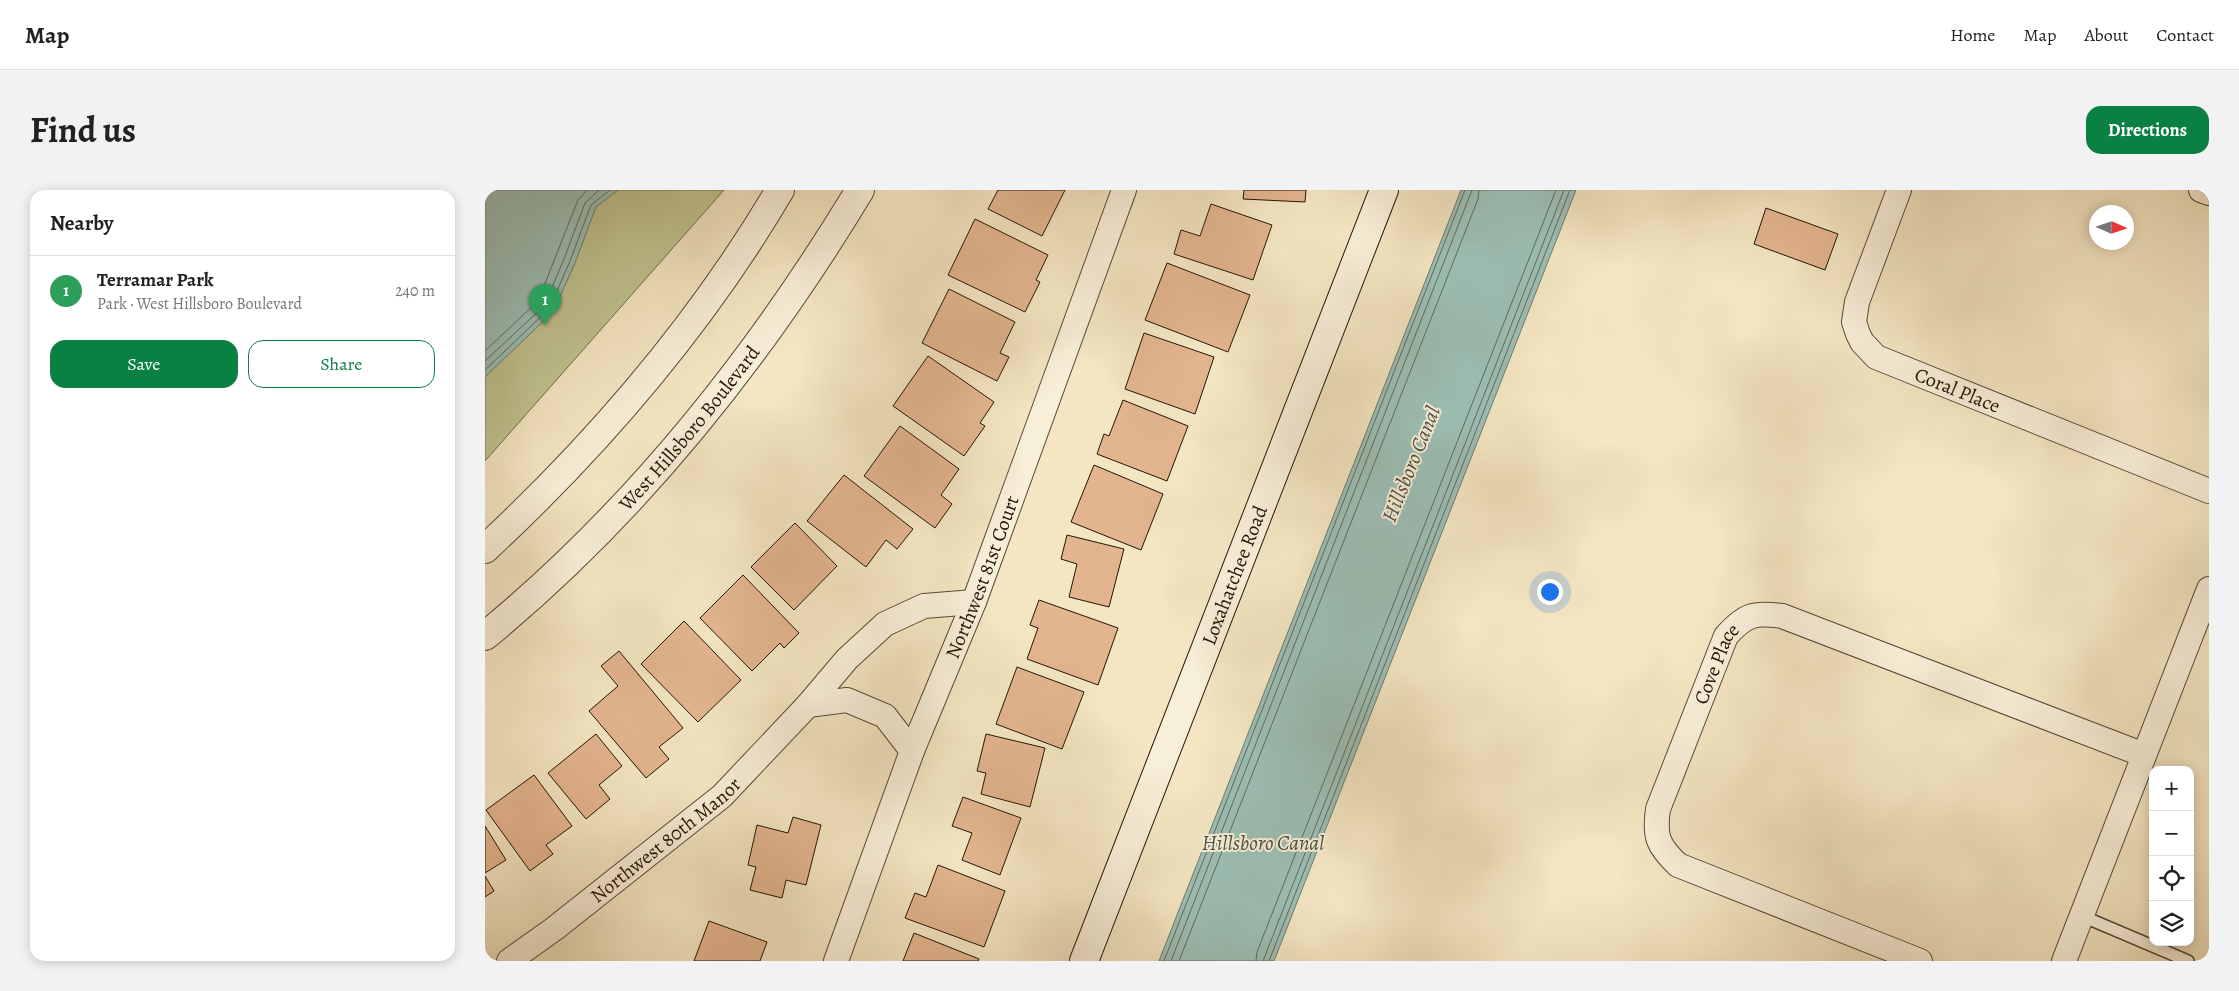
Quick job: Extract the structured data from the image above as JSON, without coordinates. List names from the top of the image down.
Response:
{
  "streets": {
    "street": [
      "Coral Place",
      "West Hillsboro Boulevard",
      "Northwest 81st Court",
      "Loxahatchee Road",
      "Cove Place",
      "Northwest 80th Manor"
    ]
  },
  "crossings": [
    ["Northwest 81st Court", "Northwest 80th Manor"]
  ],
  "water": ["Hillsboro Canal"],
  "north": "right",
  "page": {
    "header": "Map",
    "nav": [
      "Home",
      "Map",
      "About",
      "Contact"
    ],
    "title": "Find us",
    "buttons": [
      "Directions",
      ["Save", "Share"]
    ],
    "heading": "Nearby",
    "list": [
      {
        "mark": "1",
        "name": "Terramar Park",
        "note": "Park · West Hillsboro Boulevard",
        "value": "240 m"
      }
    ],
    "pins": "1",
    "map_buttons": ["+", "−"]
  }
}
